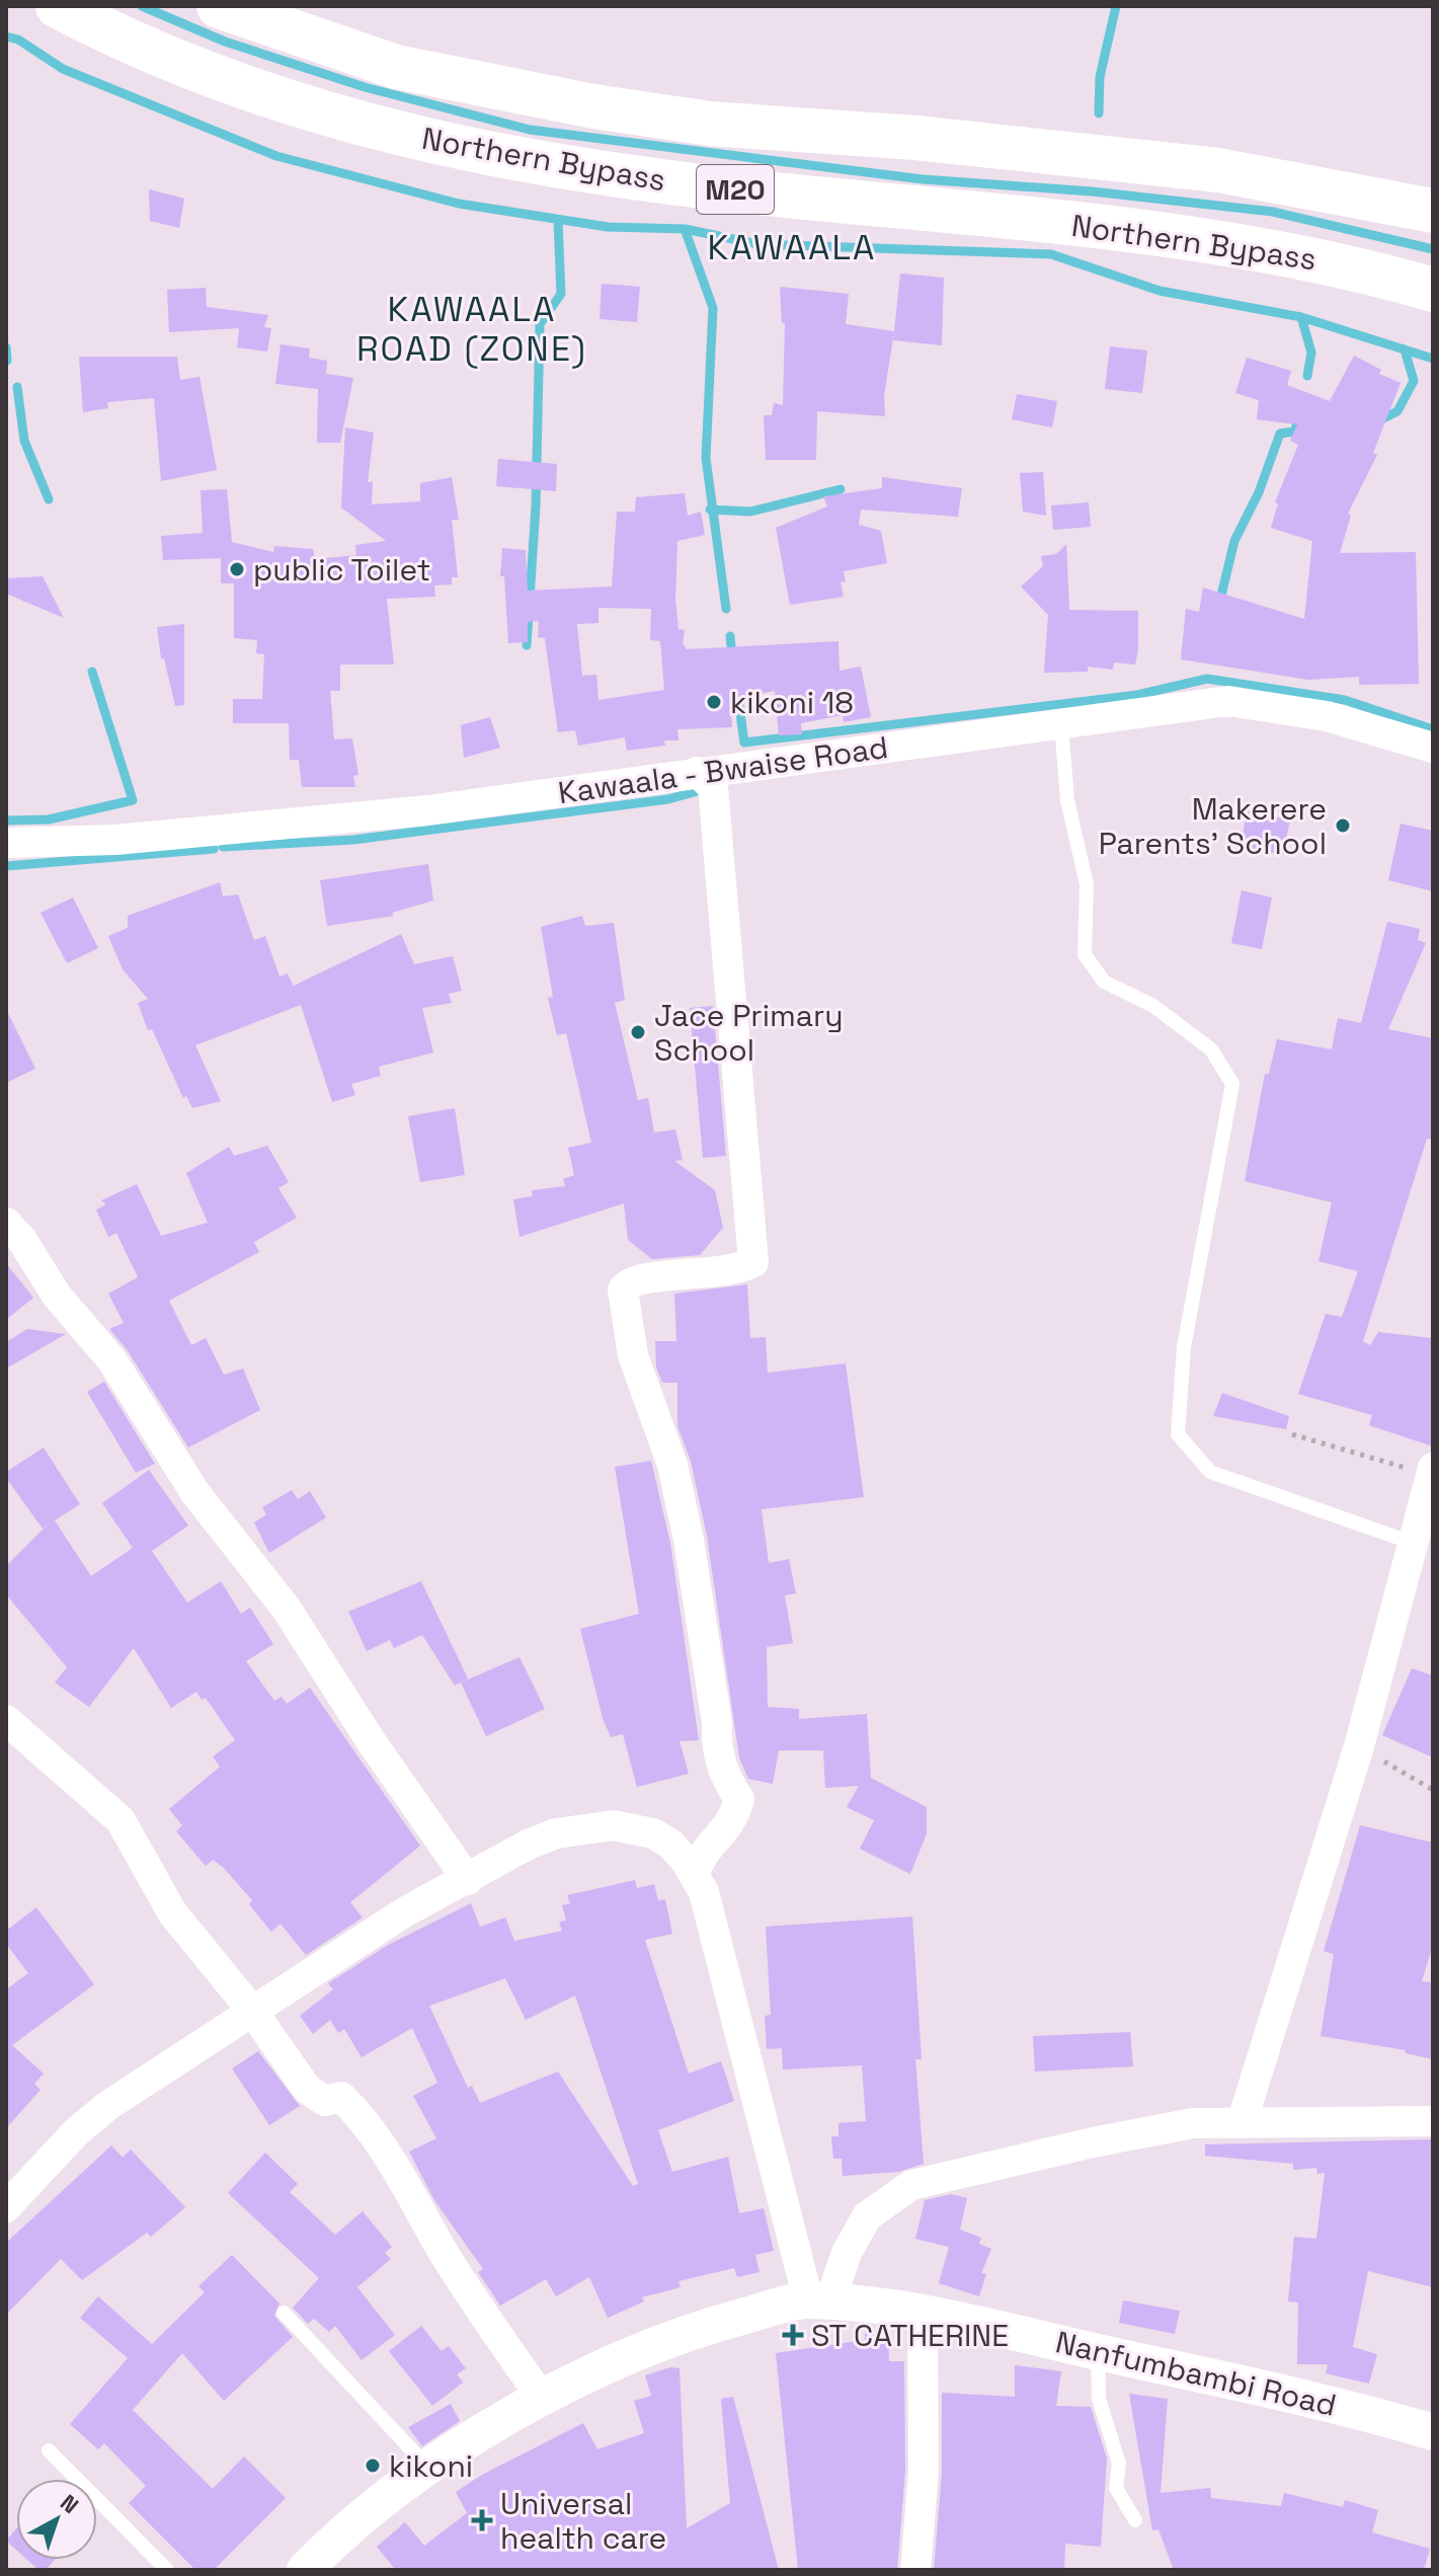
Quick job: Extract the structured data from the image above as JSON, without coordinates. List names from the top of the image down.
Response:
{
  "streets": {
    "highway": ["Northern Bypass", "M20"],
    "street": ["Kawaala - Bwaise Road", "Nanfumbambi Road"]
  },
  "districts": ["KAWAALA", "KAWAALA ROAD (ZONE)"],
  "places": {
    "other": [
      "public Toilet",
      "kikoni 18",
      "Makerere Parents' School",
      "Jace Primary School",
      "kikoni"
    ],
    "health": ["ST CATHERINE", "Universal health care"]
  },
  "north": "top right"
}
